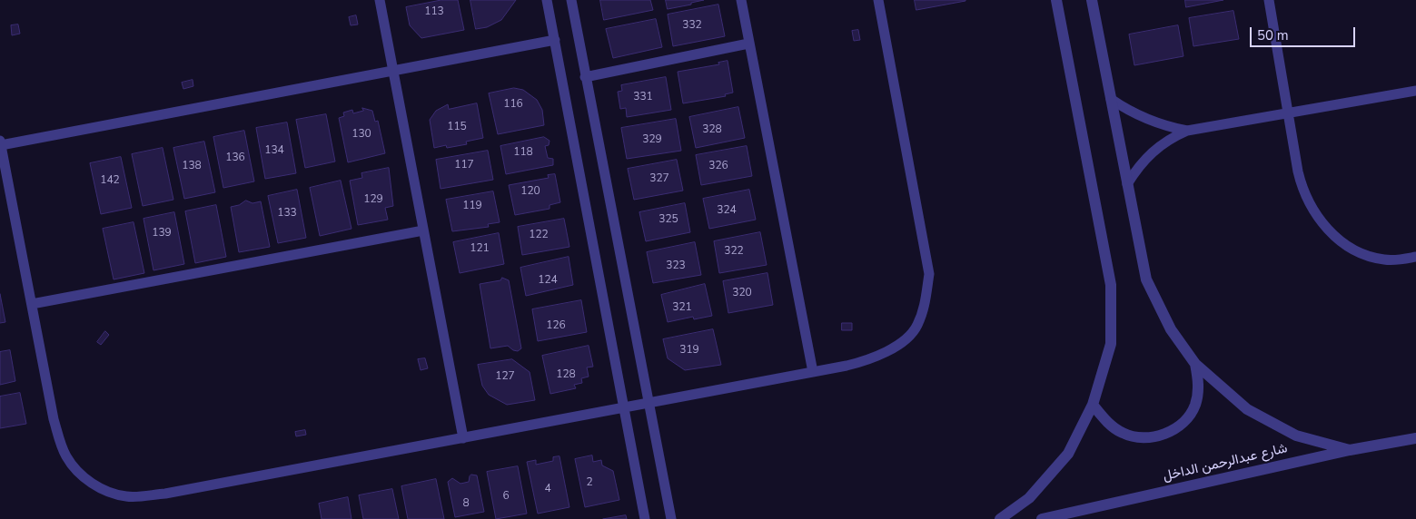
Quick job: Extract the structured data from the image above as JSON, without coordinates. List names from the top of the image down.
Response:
{
  "streets": {
    "street": ["شارع عبدالرحمن الداخل"]
  },
  "house_numbers": [
    "113",
    "332",
    "331",
    "116",
    "115",
    "328",
    "130",
    "329",
    "134",
    "118",
    "136",
    "117",
    "138",
    "326",
    "327",
    "142",
    "120",
    "129",
    "119",
    "324",
    "133",
    "325",
    "139",
    "122",
    "121",
    "322",
    "323",
    "124",
    "320",
    "321",
    "126",
    "319",
    "128",
    "127",
    "2",
    "4",
    "6",
    "8"
  ],
  "scale_bar": "50 m"
}
